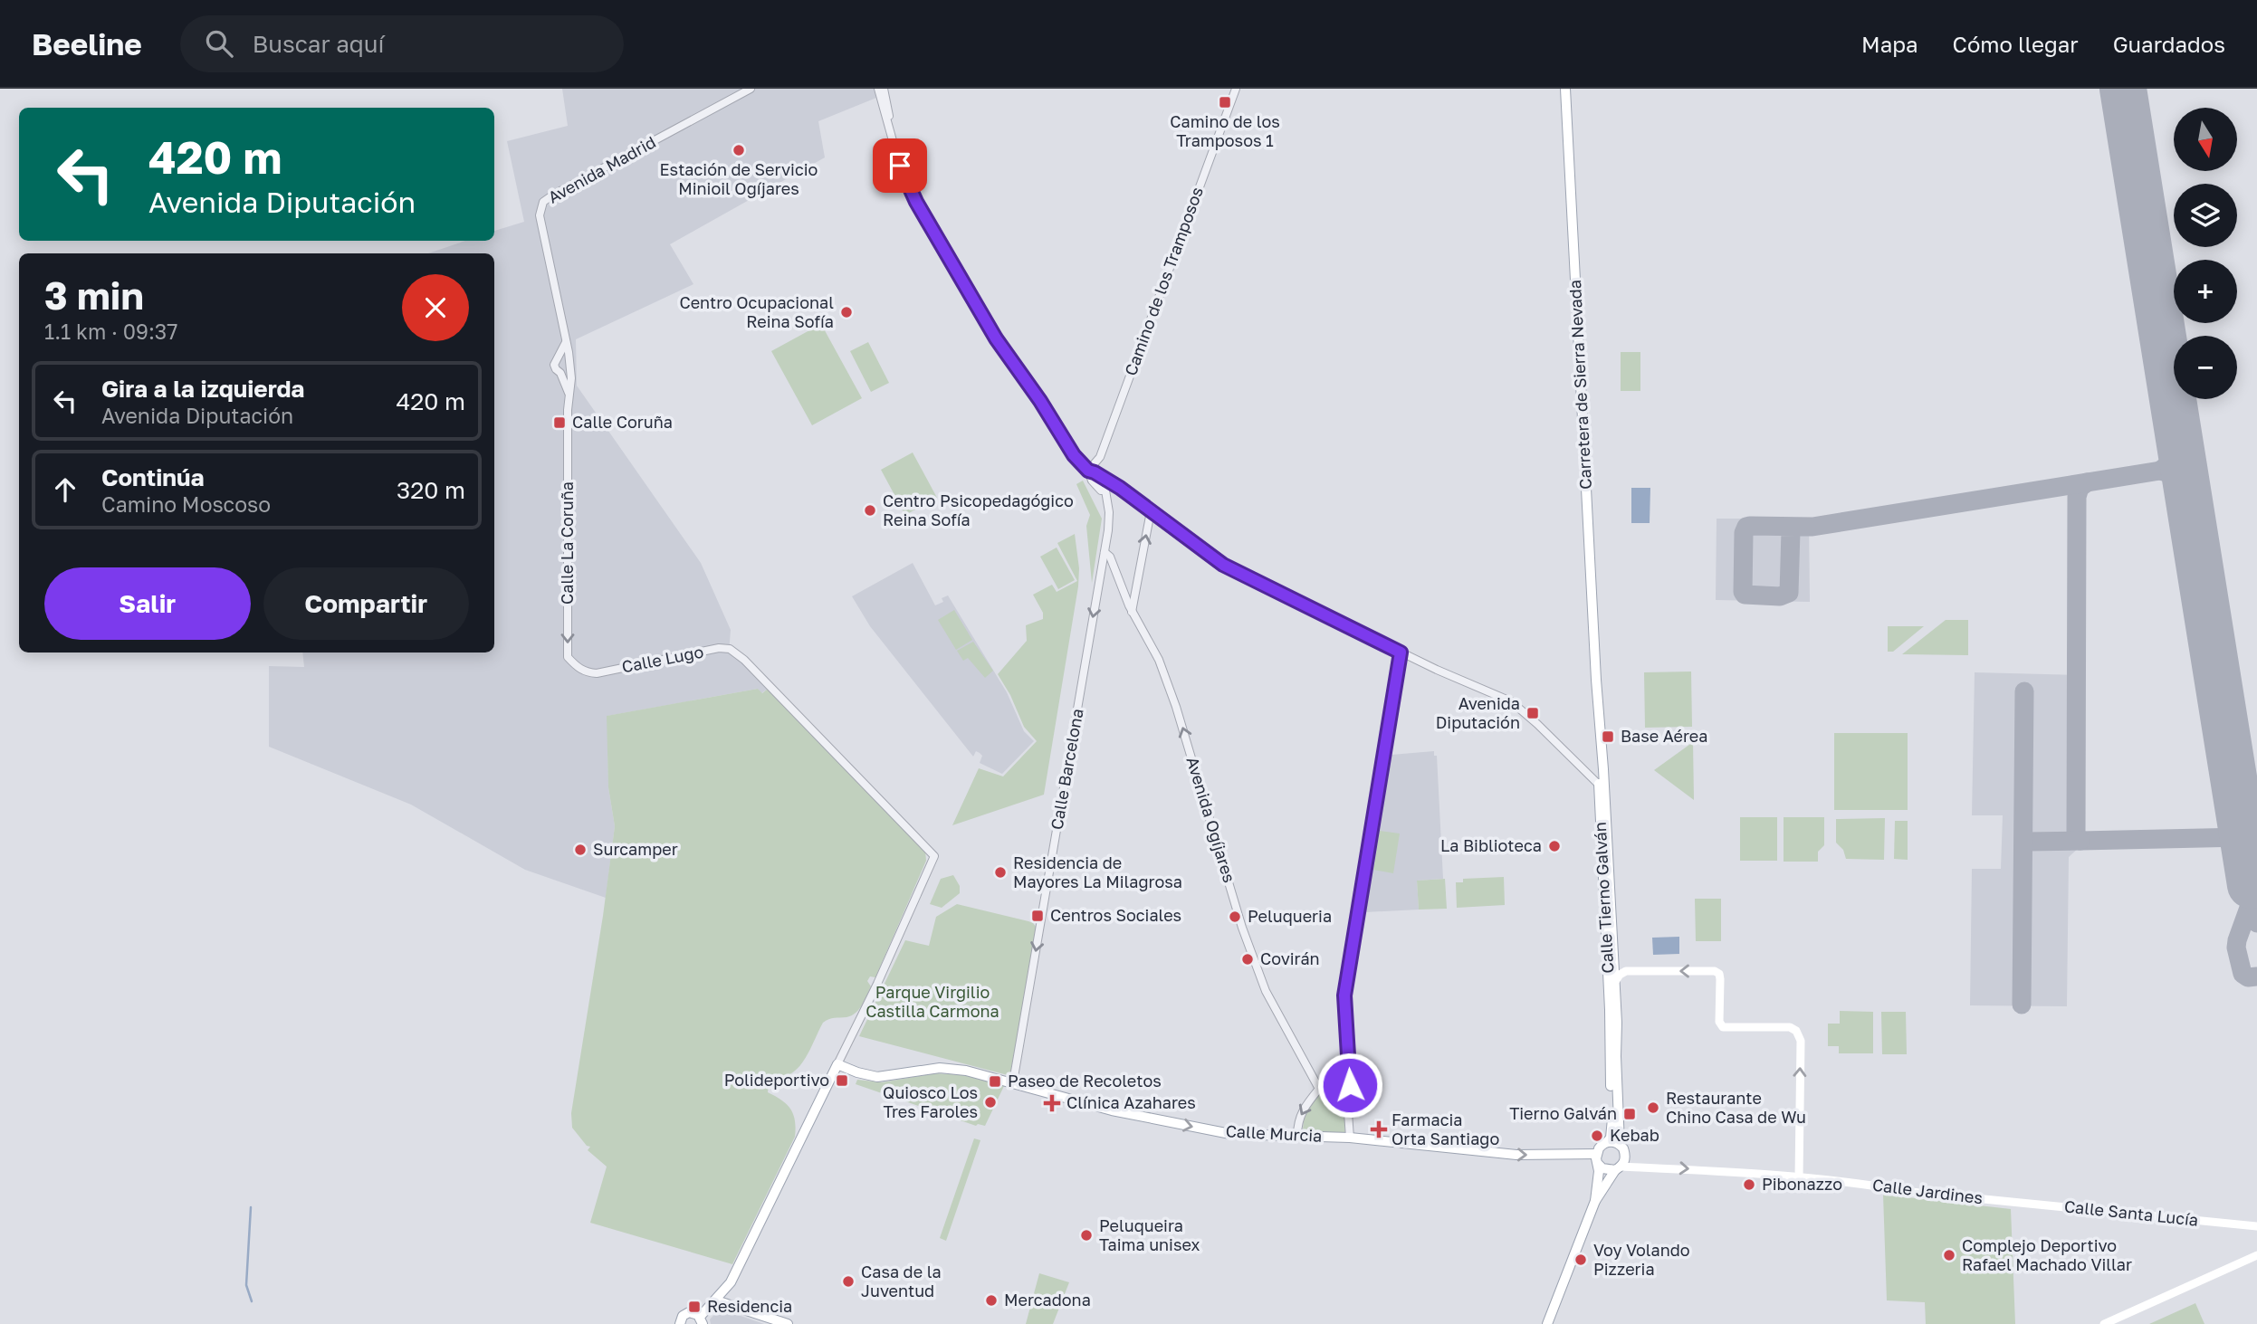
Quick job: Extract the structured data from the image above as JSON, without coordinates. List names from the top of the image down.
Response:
{
  "streets": {
    "main road": [
      "Carretera de Sierra Nevada",
      "Calle Tierno Galván",
      "Calle Murcia",
      "Calle Jardines",
      "Calle Santa Lucía"
    ],
    "street": [
      "Avenida Madrid",
      "Camino de los Tramposos",
      "Calle La Coruña",
      "Calle Lugo",
      "Calle Barcelona",
      "Avenida Ogíjares"
    ]
  },
  "crossings": [
    ["Avenida Madrid", "Calle La Coruña"],
    ["Carretera de Sierra Nevada", "Calle Tierno Galván"],
    ["Calle La Coruña", "Calle Lugo"],
    ["Calle Lugo", "Calle Murcia"],
    ["Calle Barcelona", "Avenida Ogíjares"],
    ["Calle Barcelona", "Calle Murcia"],
    ["Calle Tierno Galván", "Calle Murcia"],
    ["Calle Tierno Galván", "Calle Jardines"],
    ["Calle Murcia", "Calle Jardines"],
    ["Calle Jardines", "Calle Santa Lucía"]
  ],
  "one_way": [
    "Calle La Coruña",
    "Calle Barcelona",
    "Avenida Ogíjares",
    "Calle Murcia",
    "Calle Jardines"
  ],
  "parks": ["Parque Virgilio Castilla Carmona"],
  "places": {
    "transit": [
      "Camino de los Tramposos 1",
      "Calle Coruña",
      "Avenida Diputación",
      "Base Aérea",
      "Centros Sociales",
      "Polideportivo",
      "Paseo de Recoletos",
      "Tierno Galván",
      "Residencia"
    ],
    "other": [
      "Estación de Servicio Minioil Ogíjares",
      "Centro Ocupacional Reina Sofía",
      "Centro Psicopedagógico Reina Sofía",
      "La Biblioteca",
      "Surcamper",
      "Residencia de Mayores La Milagrosa",
      "Peluqueria",
      "Covirán",
      "Quiosco Los Tres Faroles",
      "Restaurante Chino Casa de Wu",
      "Kebab",
      "Pibonazzo",
      "Peluqueira Taima unisex",
      "Complejo Deportivo Rafael Machado Villar",
      "Voy Volando Pizzeria",
      "Casa de la Juventud",
      "Mercadona"
    ],
    "health": ["Clínica Azahares", "Farmacia Orta Santiago"]
  },
  "north": "bottom",
  "page": {
    "header": "Beeline",
    "search": "Buscar aquí",
    "nav": ["Mapa", "Cómo llegar", "Guardados"],
    "map_buttons": ["+", "−"],
    "turn": ["420 m", "Avenida Diputación"],
    "heading": ["3 min", "1.1 km · 09:37"],
    "list": [
      {
        "name": "Gira a la izquierda",
        "note": "Avenida Diputación",
        "value": "420 m"
      },
      {
        "name": "Continúa",
        "note": "Camino Moscoso",
        "value": "320 m"
      }
    ],
    "buttons": ["Salir", "Compartir"]
  }
}
